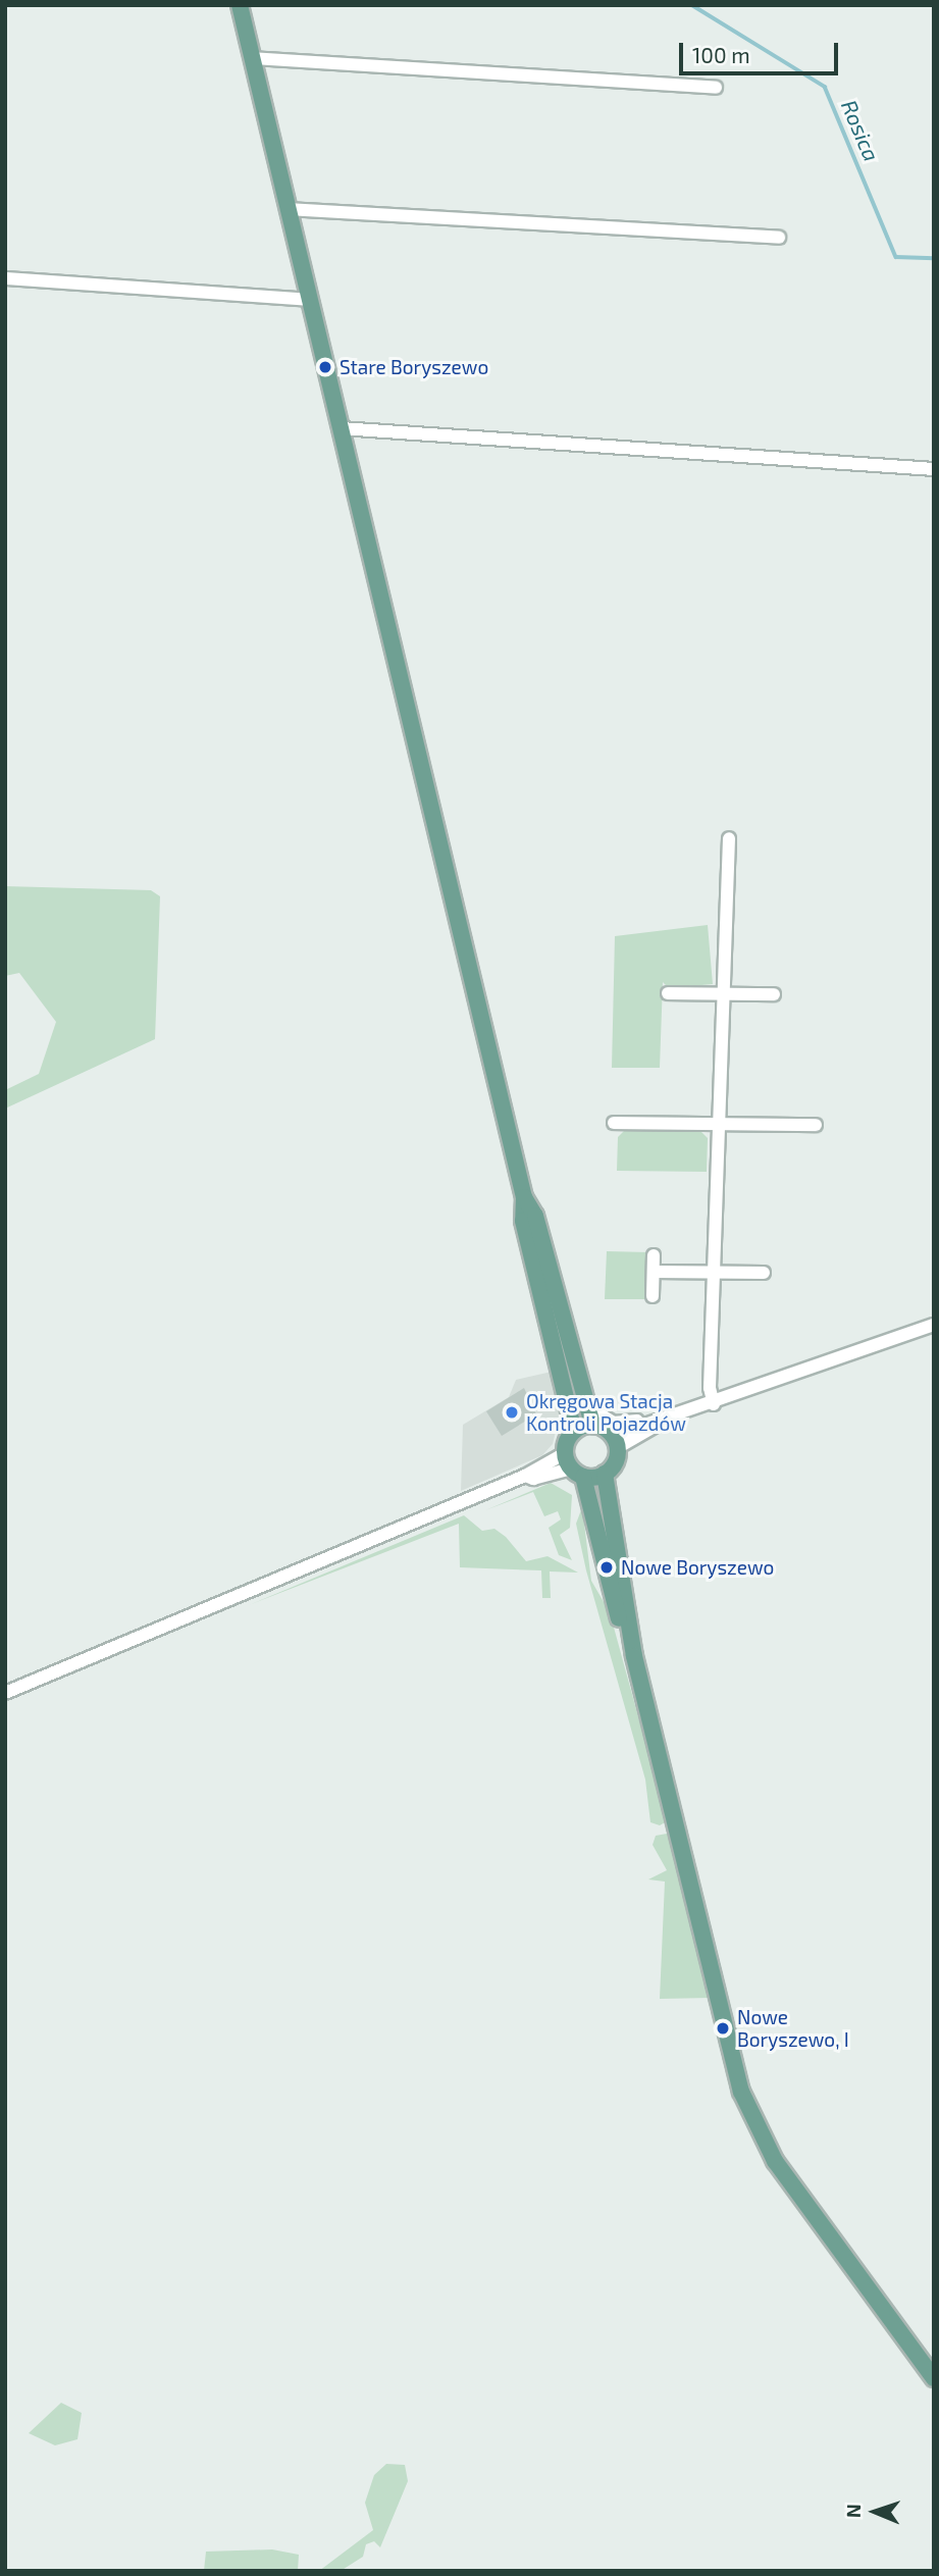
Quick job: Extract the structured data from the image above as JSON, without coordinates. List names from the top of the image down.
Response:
{
  "water": ["Rosica"],
  "places": [
    "Stare Boryszewo",
    "Okręgowa Stacja Kontroli Pojazdów",
    "Nowe Boryszewo",
    "Nowe Boryszewo, I"
  ],
  "scale_bar": "100 m",
  "north": "left"
}
